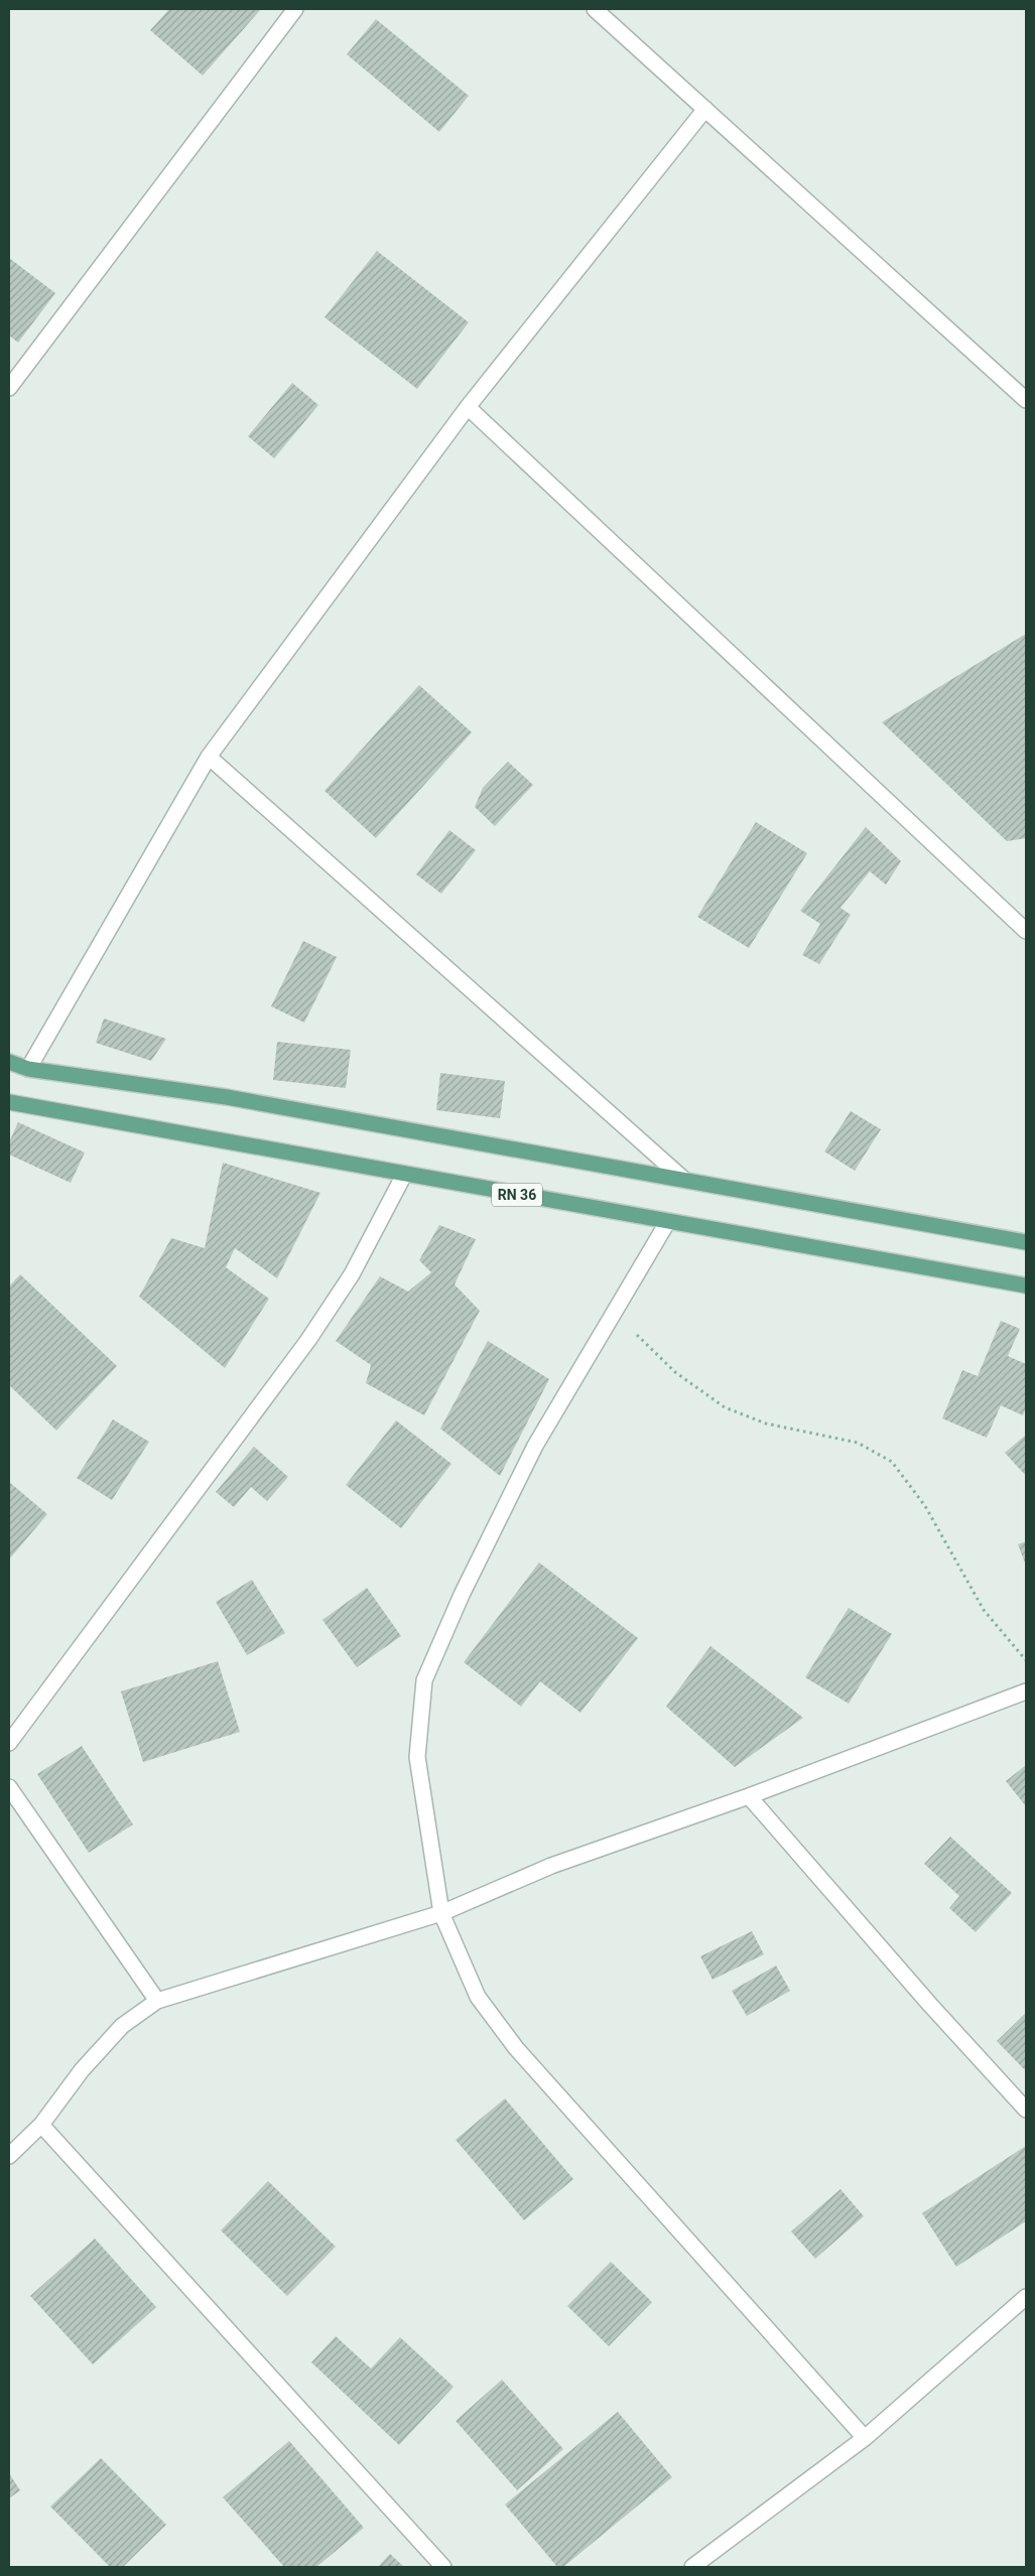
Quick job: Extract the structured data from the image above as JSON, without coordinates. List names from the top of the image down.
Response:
{
  "streets": {
    "main road": ["RN 36"]
  }
}
